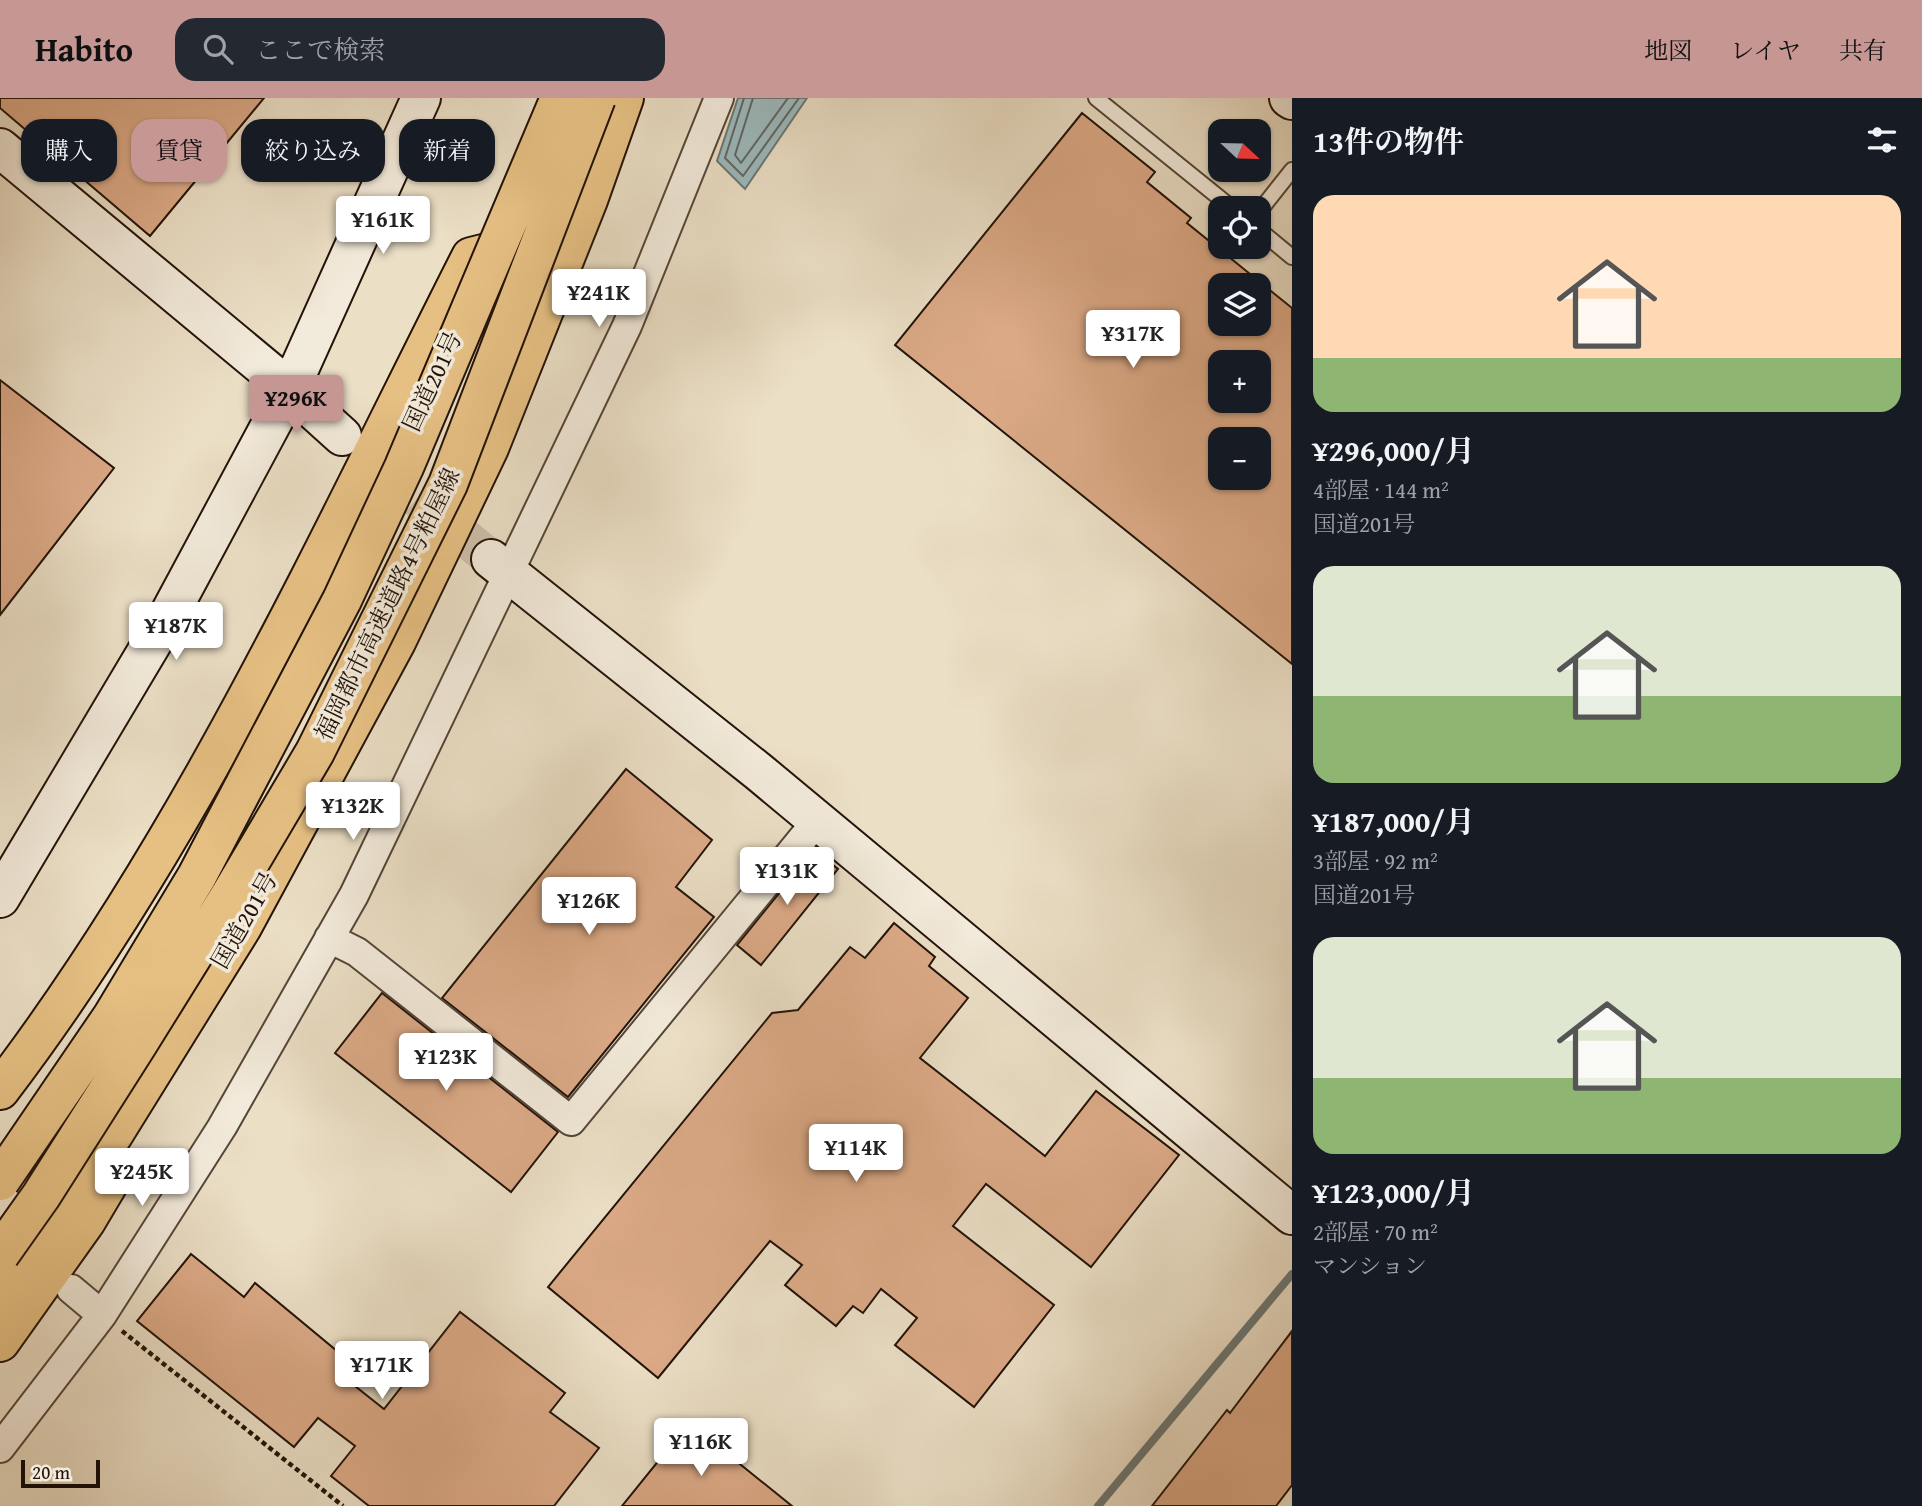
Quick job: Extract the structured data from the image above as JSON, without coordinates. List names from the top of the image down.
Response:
{
  "streets": {
    "highway": ["国道201号", "福岡都市高速道路4号粕屋線"]
  },
  "scale_bar": "20 m",
  "north": "right",
  "page": {
    "header": "Habito",
    "search": "ここで検索",
    "nav": ["地図", "レイヤ", "共有"],
    "heading": "13件の物件",
    "map_buttons": ["+", "−"],
    "chip": [
      "購入",
      "賃貸",
      "絞り込み",
      "新着"
    ],
    "list": [
      {
        "name": "¥296,000/月",
        "note": "4部屋 · 144 m² · 国道201号"
      },
      {
        "name": "¥187,000/月",
        "note": "3部屋 · 92 m² · 国道201号"
      },
      {
        "name": "¥123,000/月",
        "note": "2部屋 · 70 m² · マンション"
      }
    ],
    "price": [
      "¥161K",
      "¥241K",
      "¥317K",
      "¥296K",
      "¥187K",
      "¥132K",
      "¥131K",
      "¥126K",
      "¥123K",
      "¥114K",
      "¥245K",
      "¥171K",
      "¥116K"
    ],
    "scale": "20 m"
  }
}
